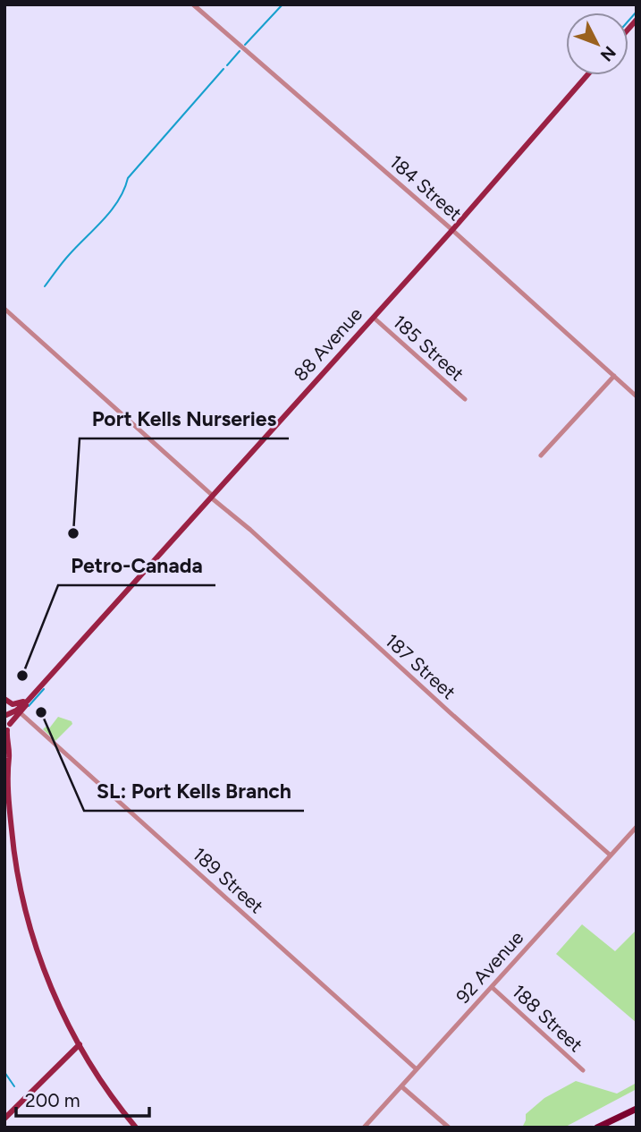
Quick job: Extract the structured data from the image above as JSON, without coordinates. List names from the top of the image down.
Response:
{
  "streets": {
    "main road": ["88 Avenue"],
    "street": [
      "184 Street",
      "185 Street",
      "187 Street",
      "189 Street",
      "92 Avenue",
      "188 Street"
    ]
  },
  "crossings": [
    ["184 Street", "88 Avenue"],
    ["88 Avenue", "185 Street"],
    ["88 Avenue", "187 Street"],
    ["88 Avenue", "189 Street"],
    ["187 Street", "92 Avenue"],
    ["189 Street", "92 Avenue"],
    ["92 Avenue", "188 Street"]
  ],
  "places": ["Port Kells Nurseries", "Petro-Canada", "SL: Port Kells Branch"],
  "scale_bar": "200 m",
  "north": "bottom right"
}
